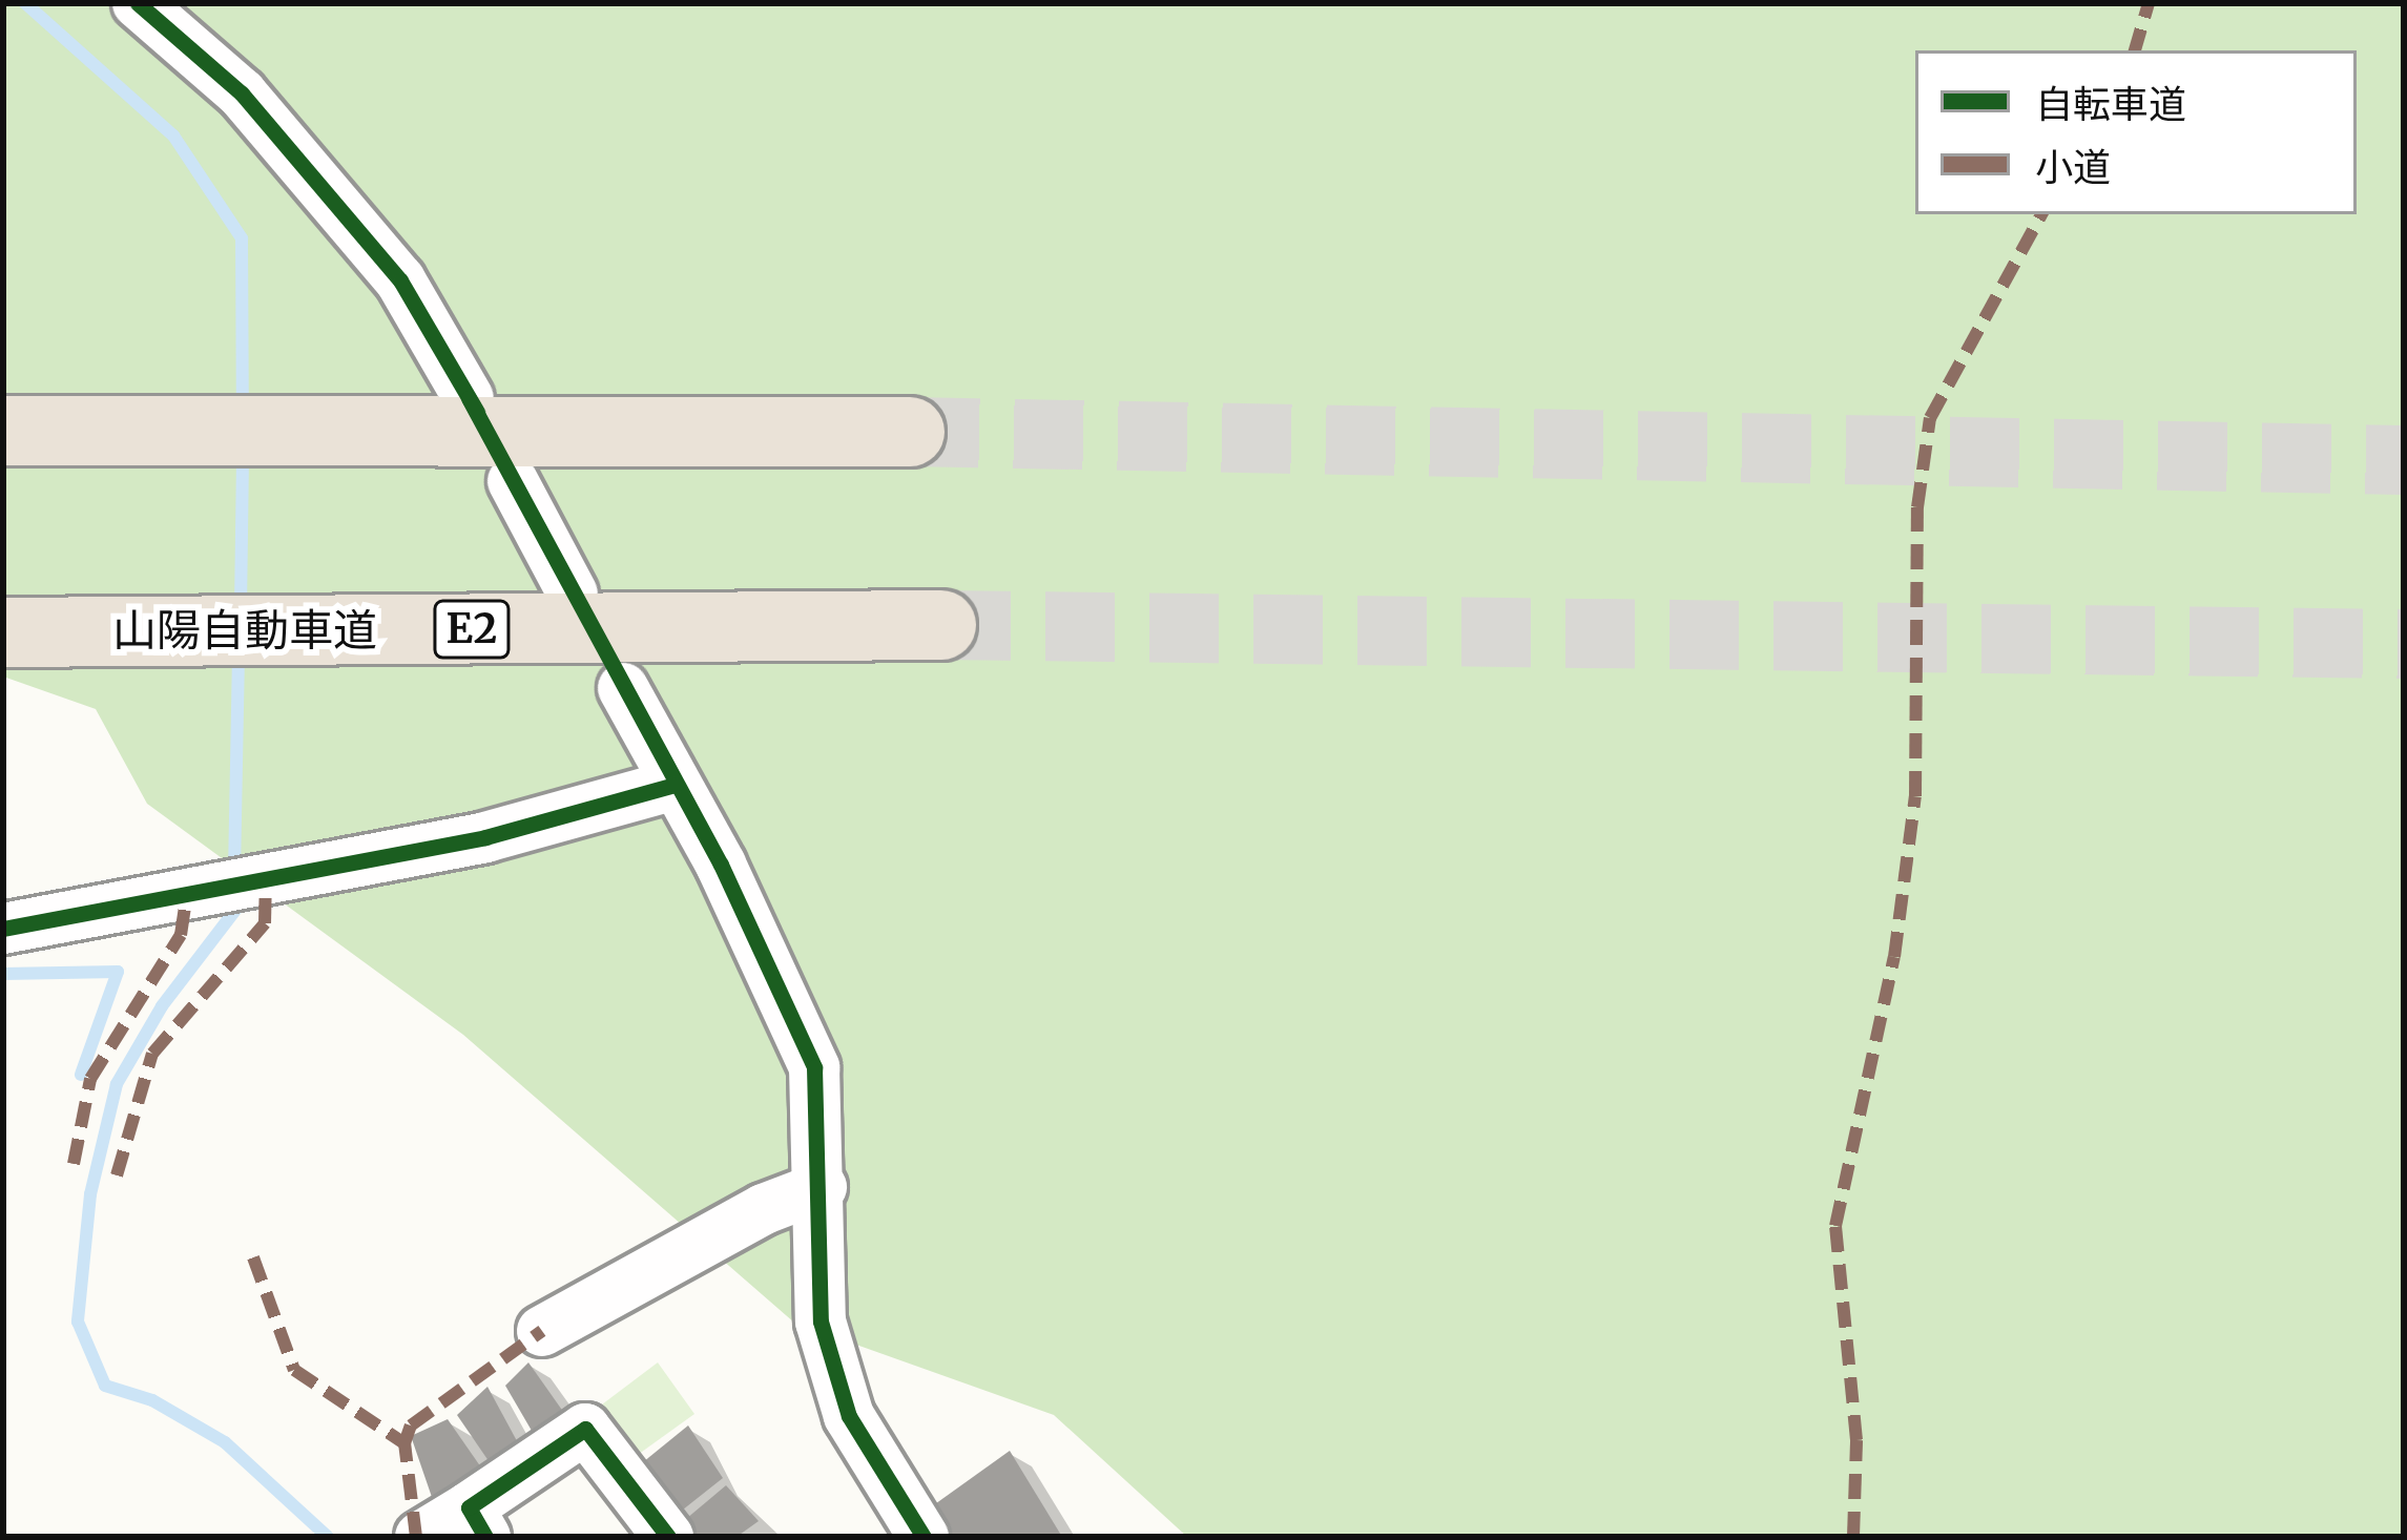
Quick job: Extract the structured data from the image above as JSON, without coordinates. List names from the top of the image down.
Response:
{
  "streets": {
    "highway": ["E2", "山陽自動車道"]
  },
  "legend": ["自転車道", "小道"]
}
